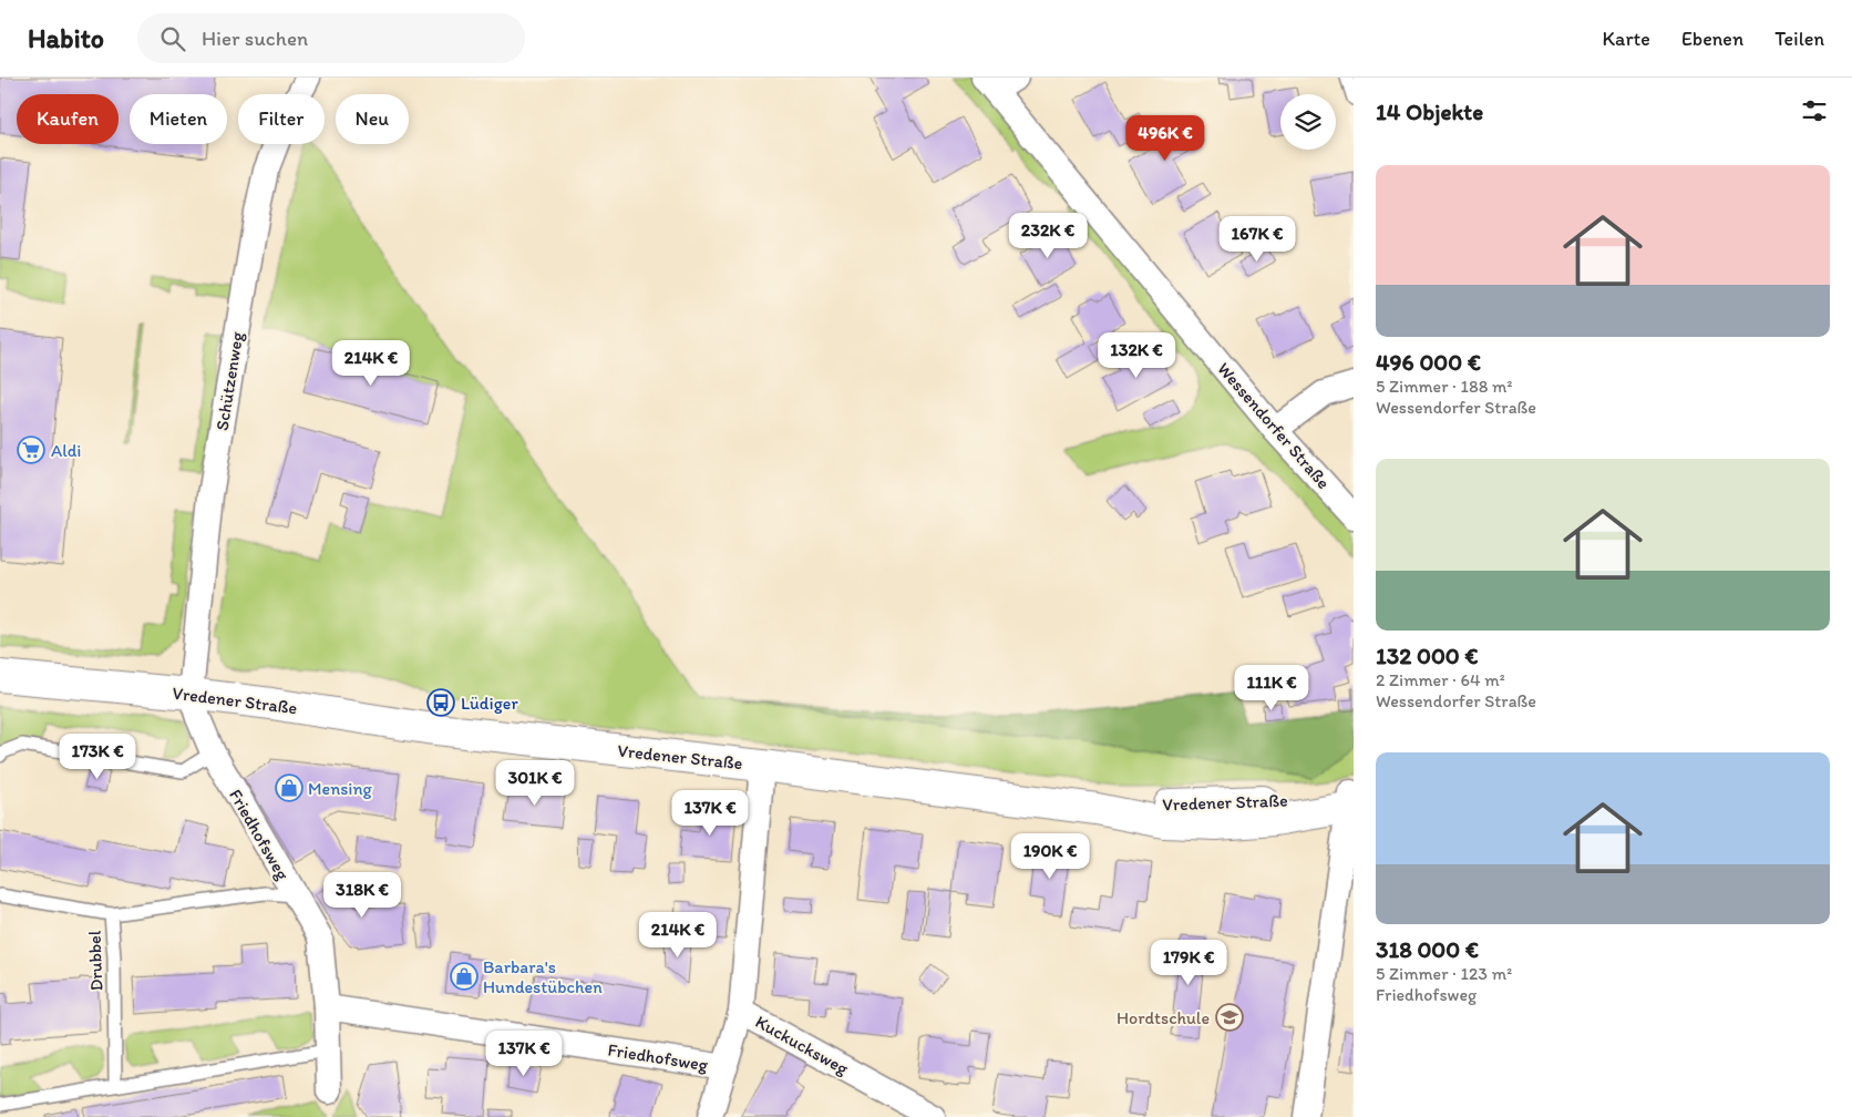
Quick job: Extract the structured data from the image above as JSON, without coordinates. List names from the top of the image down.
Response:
{
  "streets": {
    "street": [
      "Schützenweg",
      "Wessendorfer Straße",
      "Vredener Straße",
      "Friedhofsweg",
      "Kuckucksweg"
    ],
    "lane": ["Drubbel"]
  },
  "crossings": [
    ["Schützenweg", "Vredener Straße"],
    ["Schützenweg", "Friedhofsweg"],
    ["Vredener Straße", "Friedhofsweg"],
    ["Vredener Straße", "Kuckucksweg"]
  ],
  "places": {
    "supermarket": ["Aldi"],
    "bus stop": ["Lüdiger"],
    "shop": ["Mensing", "Barbara's Hundestübchen"],
    "school or university": ["Hordtschule"]
  },
  "page": {
    "header": "Habito",
    "search": "Hier suchen",
    "nav": ["Karte", "Ebenen", "Teilen"],
    "heading": "14 Objekte",
    "chip": [
      "Kaufen",
      "Mieten",
      "Filter",
      "Neu"
    ],
    "price": [
      "496K €",
      "232K €",
      "167K €",
      "132K €",
      "214K €",
      "111K €",
      "173K €",
      "301K €",
      "137K €",
      "190K €",
      "318K €",
      "214K €",
      "179K €",
      "137K €"
    ],
    "list": [
      {
        "name": "496 000 €",
        "note": "5 Zimmer · 188 m² · Wessendorfer Straße"
      },
      {
        "name": "132 000 €",
        "note": "2 Zimmer · 64 m² · Wessendorfer Straße"
      },
      {
        "name": "318 000 €",
        "note": "5 Zimmer · 123 m² · Friedhofsweg"
      }
    ]
  }
}
